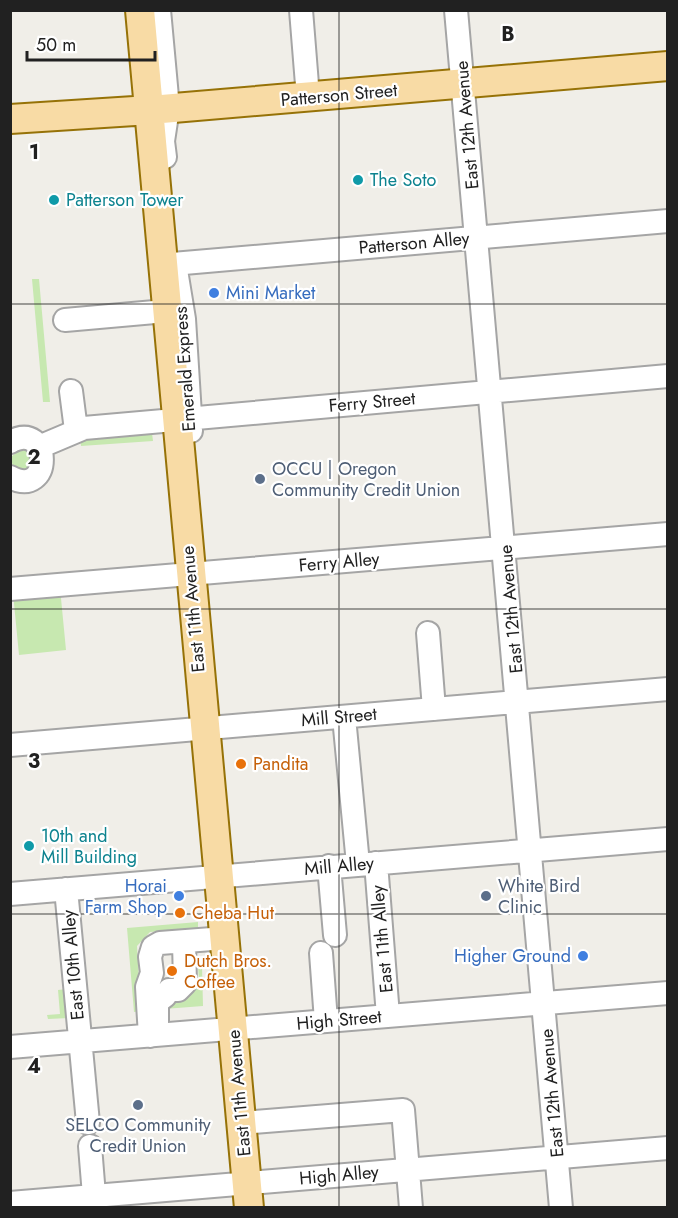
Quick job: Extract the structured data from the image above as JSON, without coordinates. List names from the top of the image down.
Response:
{
  "streets": {
    "main road": ["Patterson Street", "East 11th Avenue"],
    "street": [
      "East 12th Avenue",
      "Patterson Alley",
      "Emerald Express",
      "Ferry Street",
      "Ferry Alley",
      "Mill Street",
      "Mill Alley",
      "East 11th Alley",
      "East 10th Alley",
      "High Street",
      "High Alley"
    ]
  },
  "crossings": [
    ["Patterson Street", "East 12th Avenue"],
    ["Patterson Street", "East 11th Avenue"],
    ["East 12th Avenue", "Patterson Alley"],
    ["East 12th Avenue", "Ferry Street"],
    ["East 12th Avenue", "Ferry Alley"],
    ["East 12th Avenue", "Mill Street"],
    ["East 12th Avenue", "Mill Alley"],
    ["East 12th Avenue", "High Street"],
    ["East 12th Avenue", "High Alley"],
    ["Patterson Alley", "Emerald Express"],
    ["Patterson Alley", "East 11th Avenue"],
    ["Emerald Express", "Ferry Street"],
    ["Emerald Express", "East 11th Avenue"],
    ["Ferry Street", "East 11th Avenue"],
    ["Ferry Alley", "East 11th Avenue"],
    ["East 11th Avenue", "Mill Street"],
    ["East 11th Avenue", "Mill Alley"],
    ["East 11th Avenue", "High Street"],
    ["East 11th Avenue", "High Alley"],
    ["Mill Street", "East 11th Alley"],
    ["Mill Alley", "East 11th Alley"],
    ["Mill Alley", "East 10th Alley"],
    ["East 11th Alley", "High Street"],
    ["East 10th Alley", "High Street"]
  ],
  "places": [
    "The Soto",
    "Patterson Tower",
    "Mini Market",
    "OCCU | Oregon Community Credit Union",
    "Pandita",
    "10th and Mill Building",
    "Horai Farm Shop",
    "White Bird Clinic",
    "Cheba Hut",
    "Higher Ground",
    "Dutch Bros. Coffee",
    "SELCO Community Credit Union"
  ],
  "scale_bar": "50 m",
  "grid": {
    "columns": ["B"],
    "rows": [
      "1",
      "2",
      "3",
      "4"
    ]
  }
}
